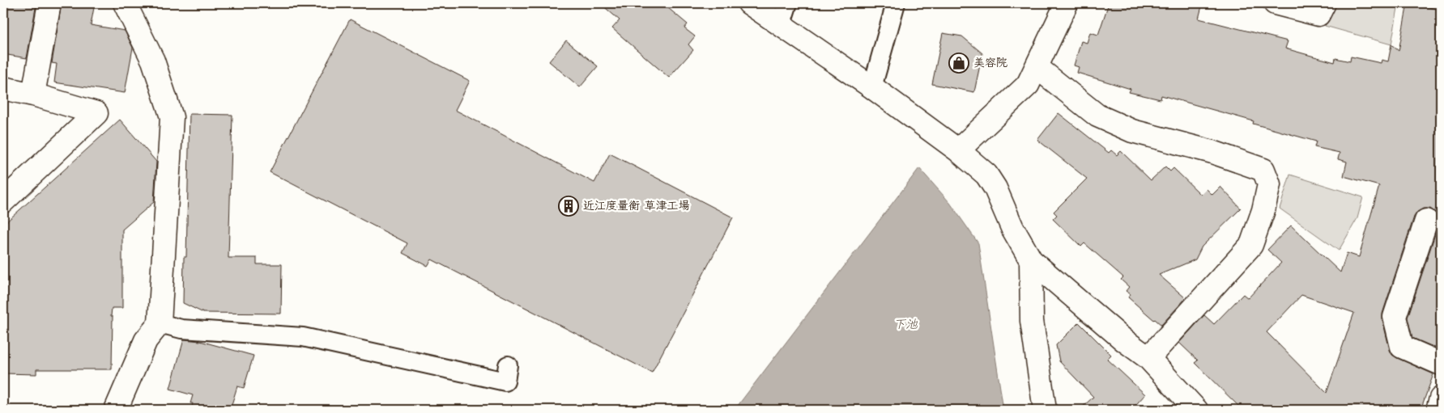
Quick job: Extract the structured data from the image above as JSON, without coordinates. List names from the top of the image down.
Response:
{
  "water": ["下池"],
  "places": {
    "shop": ["美容院"],
    "building": ["近江度量衡 草津工場"]
  }
}
